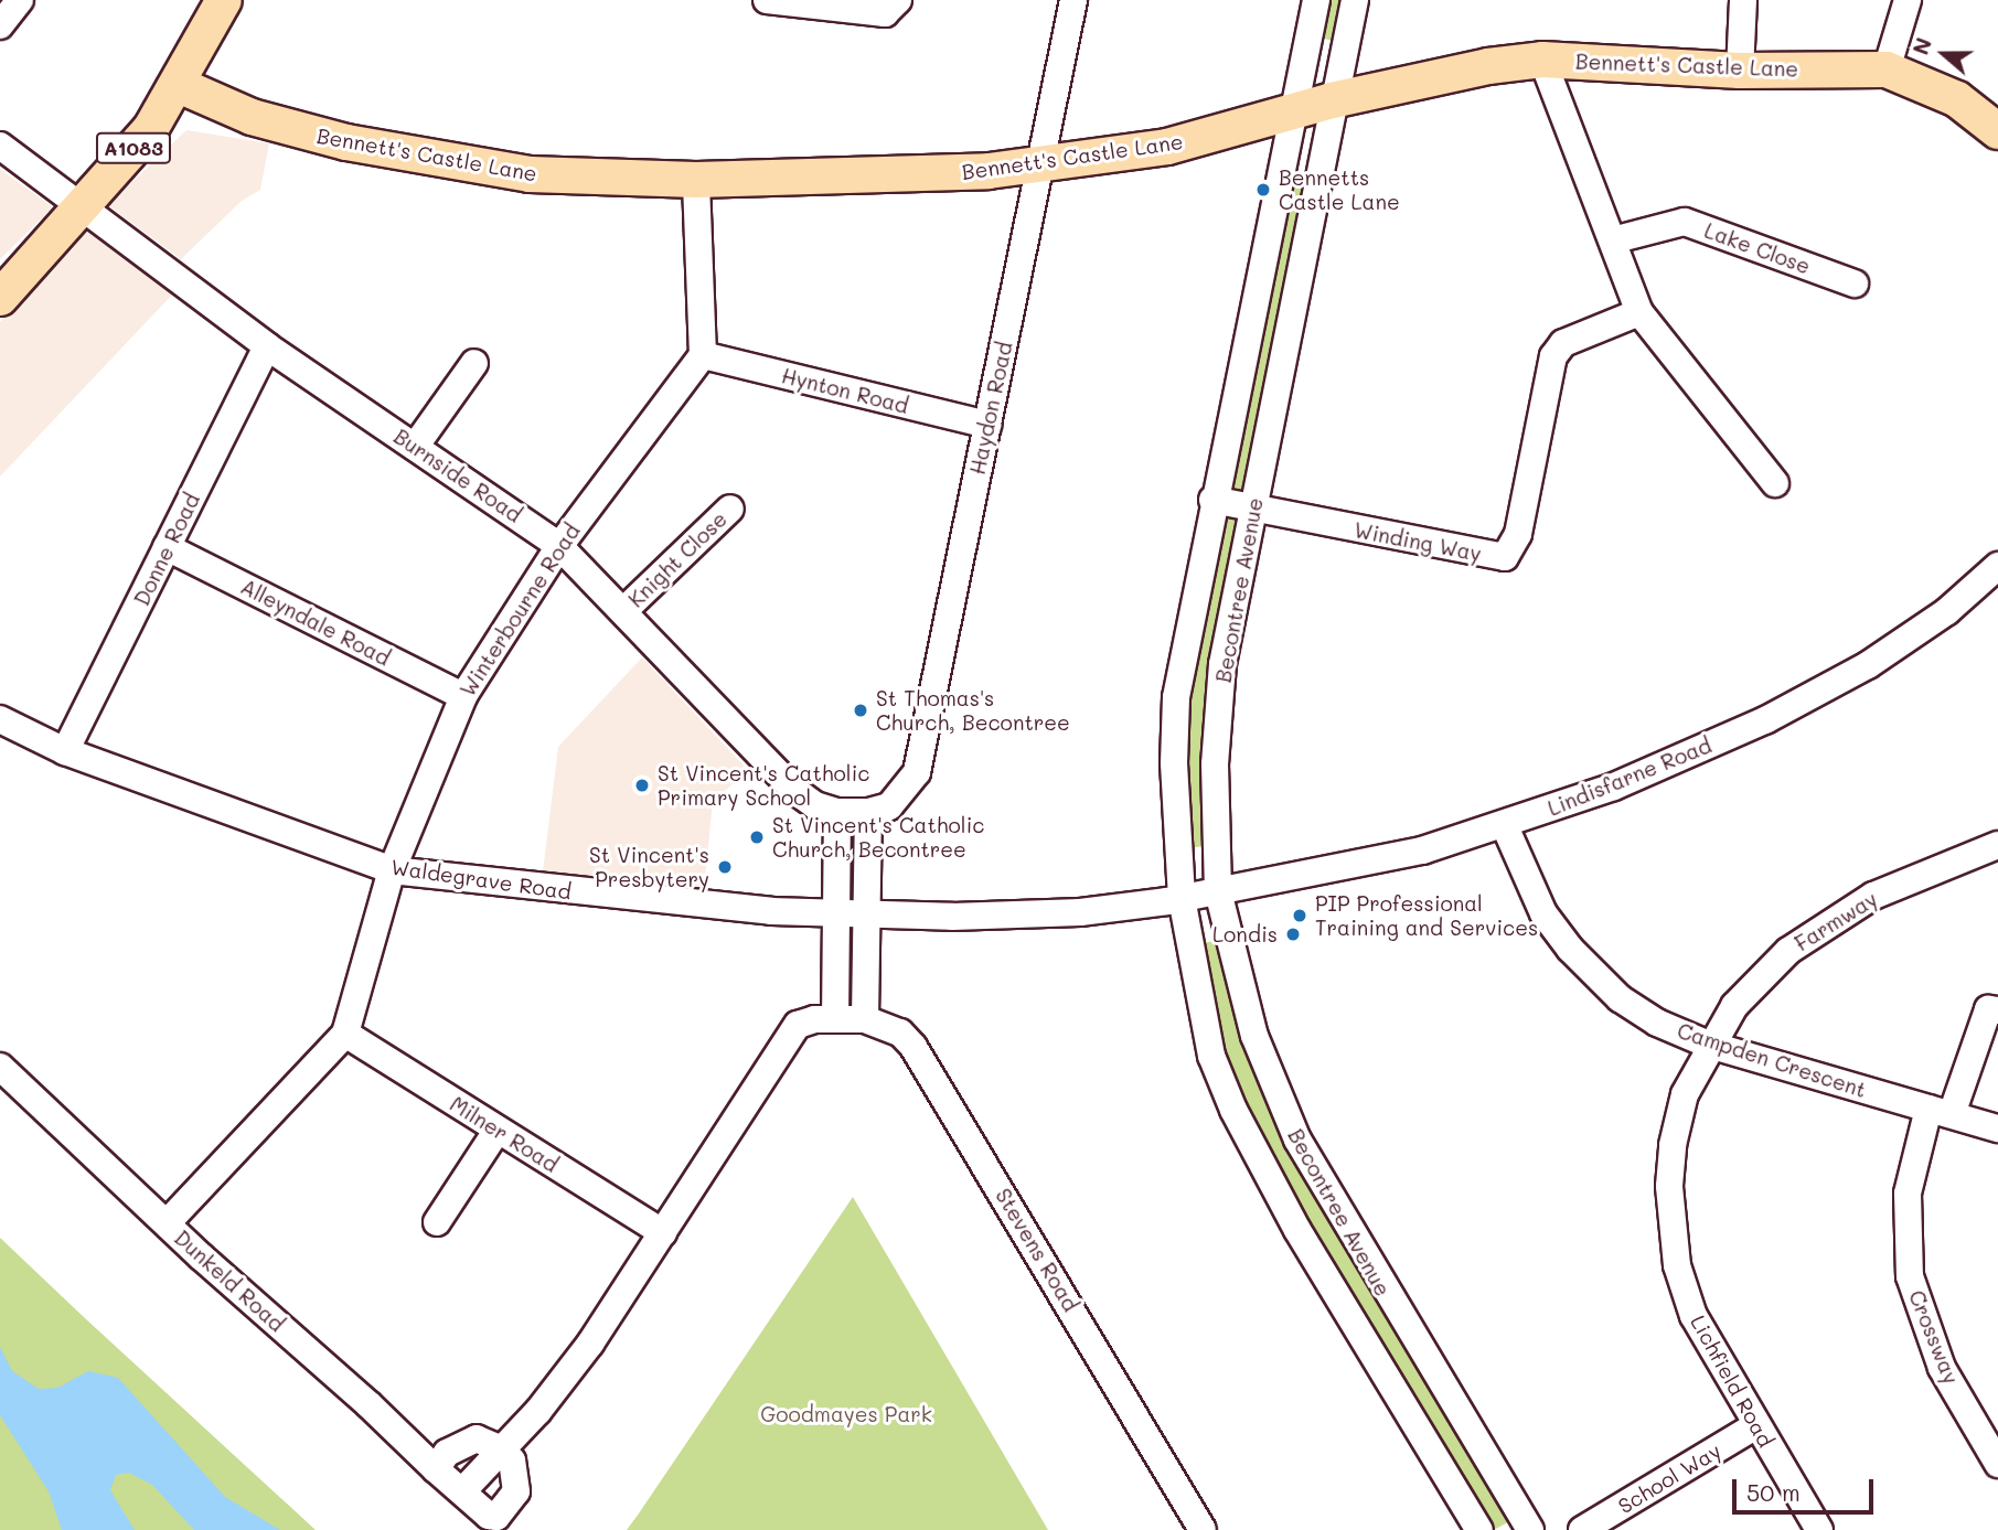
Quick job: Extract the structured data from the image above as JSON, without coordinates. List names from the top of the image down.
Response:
{
  "streets": {
    "main road": ["Bennett's Castle Lane", "A1083"],
    "street": [
      "Lake Close",
      "Hynton Road",
      "Haydon Road",
      "Burnside Road",
      "Winding Way",
      "Donne Road",
      "Knight Close",
      "Becontree Avenue",
      "Winterbourne Road",
      "Alleyndale Road",
      "Lindisfarne Road",
      "Waldegrave Road",
      "Farmway",
      "Campden Crescent",
      "Milner Road",
      "Stevens Road",
      "Dunkeld Road",
      "Crossway",
      "Lichfield Road",
      "School Way"
    ]
  },
  "crossings": [
    ["Bennett's Castle Lane", "A1083"],
    ["Bennett's Castle Lane", "Haydon Road"],
    ["Bennett's Castle Lane", "Becontree Avenue"],
    ["A1083", "Burnside Road"],
    ["Hynton Road", "Haydon Road"],
    ["Hynton Road", "Winterbourne Road"],
    ["Haydon Road", "Burnside Road"],
    ["Burnside Road", "Donne Road"],
    ["Burnside Road", "Knight Close"],
    ["Burnside Road", "Winterbourne Road"],
    ["Winding Way", "Becontree Avenue"],
    ["Donne Road", "Alleyndale Road"],
    ["Donne Road", "Waldegrave Road"],
    ["Becontree Avenue", "Lindisfarne Road"],
    ["Becontree Avenue", "Waldegrave Road"],
    ["Winterbourne Road", "Alleyndale Road"],
    ["Winterbourne Road", "Waldegrave Road"],
    ["Winterbourne Road", "Milner Road"],
    ["Winterbourne Road", "Dunkeld Road"],
    ["Lindisfarne Road", "Waldegrave Road"],
    ["Lindisfarne Road", "Campden Crescent"],
    ["Farmway", "Campden Crescent"],
    ["Farmway", "Lichfield Road"],
    ["Campden Crescent", "Crossway"],
    ["Campden Crescent", "Lichfield Road"],
    ["Milner Road", "Stevens Road"],
    ["Stevens Road", "Dunkeld Road"],
    ["Lichfield Road", "School Way"]
  ],
  "parks": ["Goodmayes Park"],
  "places": [
    "Bennetts Castle Lane",
    "St Thomas's Church, Becontree",
    "St Vincent's Catholic Primary School",
    "St Vincent's Catholic Church, Becontree",
    "St Vincent's Presbytery",
    "PIP Professional Training and Services",
    "Londis"
  ],
  "scale_bar": "50 m",
  "north": "left"
}
